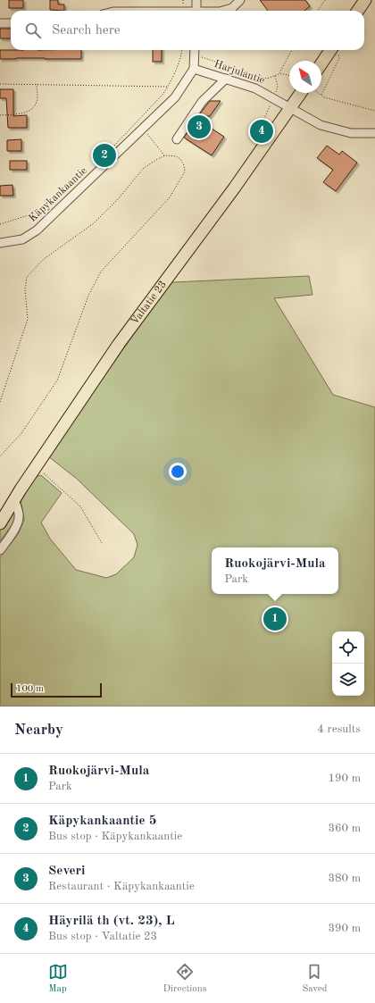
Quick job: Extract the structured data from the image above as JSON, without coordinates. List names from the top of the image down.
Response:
{
  "streets": {
    "highway": ["Valtatie 23"],
    "street": ["Harjulantie", "Käpykankaantie"]
  },
  "crossings": [
    ["Harjulantie", "Käpykankaantie"],
    ["Harjulantie", "Valtatie 23"]
  ],
  "scale_bar": "100 m",
  "north": "top left",
  "page": {
    "search": "Search here",
    "pins": [
      "3",
      "4",
      "2",
      "1"
    ],
    "popup": ["Ruokojärvi-Mula", "Park"],
    "scale": "100 m",
    "heading": ["Nearby", "4 results"],
    "list": [
      {
        "mark": "1",
        "name": "Ruokojärvi-Mula",
        "note": "Park",
        "value": "190 m"
      },
      {
        "mark": "2",
        "name": "Käpykankaantie 5",
        "note": "Bus stop · Käpykankaantie",
        "value": "360 m"
      },
      {
        "mark": "3",
        "name": "Severi",
        "note": "Restaurant · Käpykankaantie",
        "value": "380 m"
      },
      {
        "mark": "4",
        "name": "Häyrilä th (vt. 23), L",
        "note": "Bus stop · Valtatie 23",
        "value": "390 m"
      }
    ],
    "nav": ["Map", "Directions", "Saved"]
  }
}
